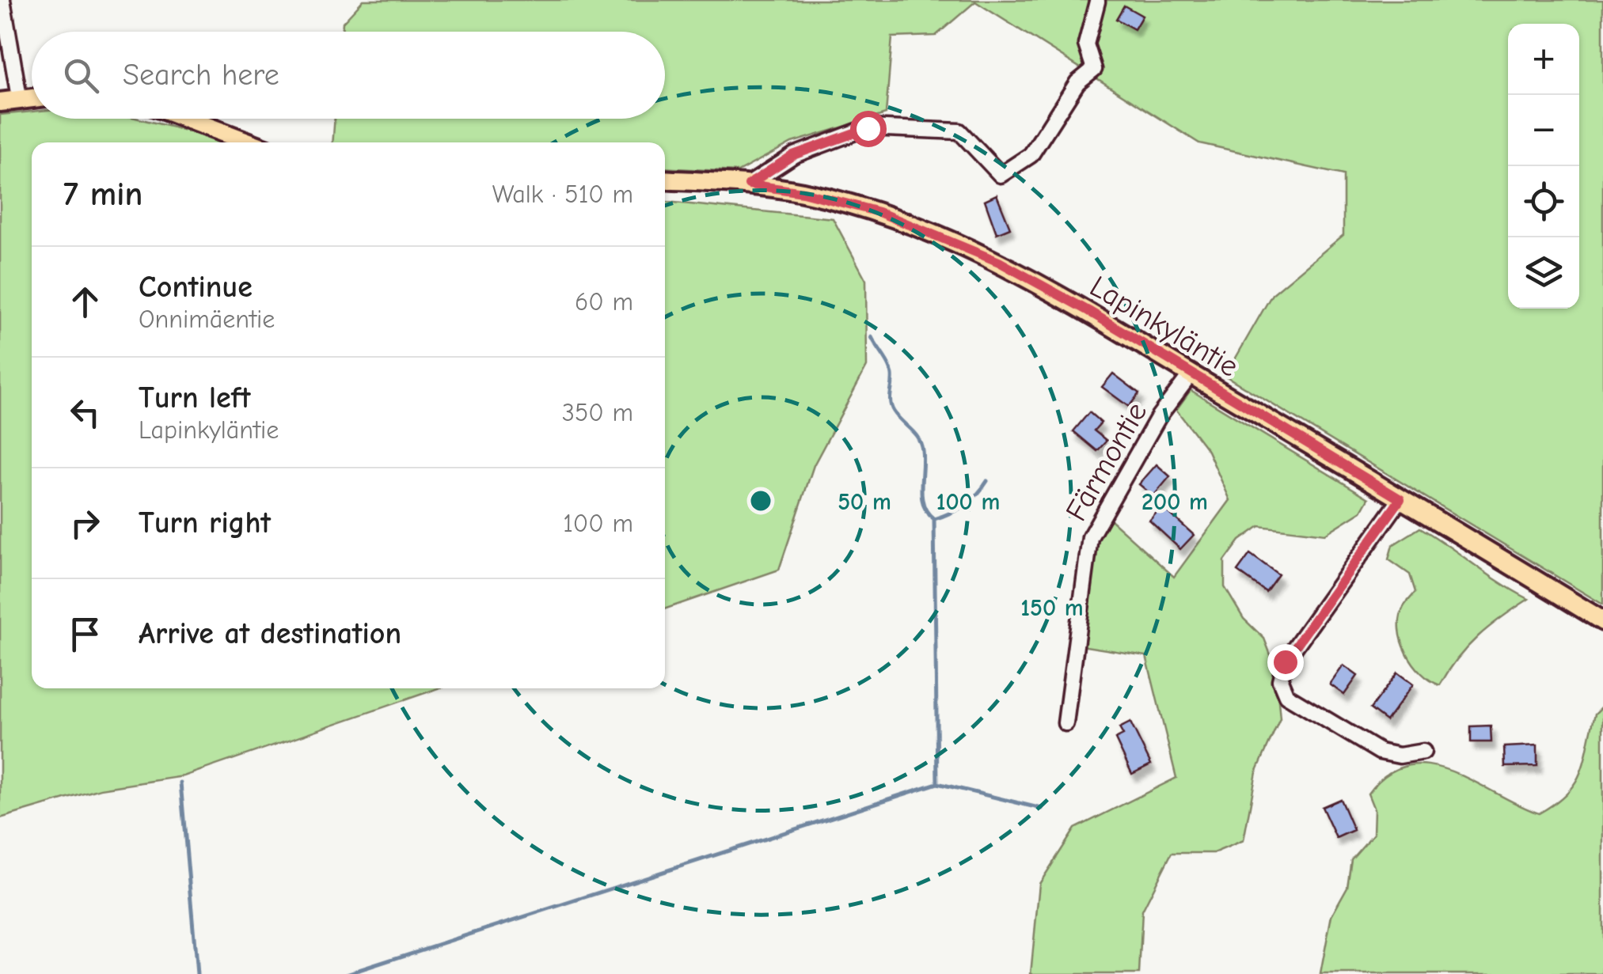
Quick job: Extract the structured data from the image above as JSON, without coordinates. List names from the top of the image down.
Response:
{
  "streets": {
    "main road": ["Lapinkyläntie"],
    "street": ["Färmontie"]
  },
  "crossings": [
    ["Lapinkyläntie", "Färmontie"]
  ],
  "page": {
    "map_buttons": ["+", "−"],
    "search": "Search here",
    "heading": ["7 min", "Walk · 510 m"],
    "list": [
      ["Continue", "Onnimäentie", "60 m"],
      ["Turn left", "Lapinkyläntie", "350 m"],
      ["Turn right", "100 m"],
      "Arrive at destination"
    ]
  },
  "rings": [
    "50 m",
    "100 m",
    "200 m",
    "150 m"
  ]
}
